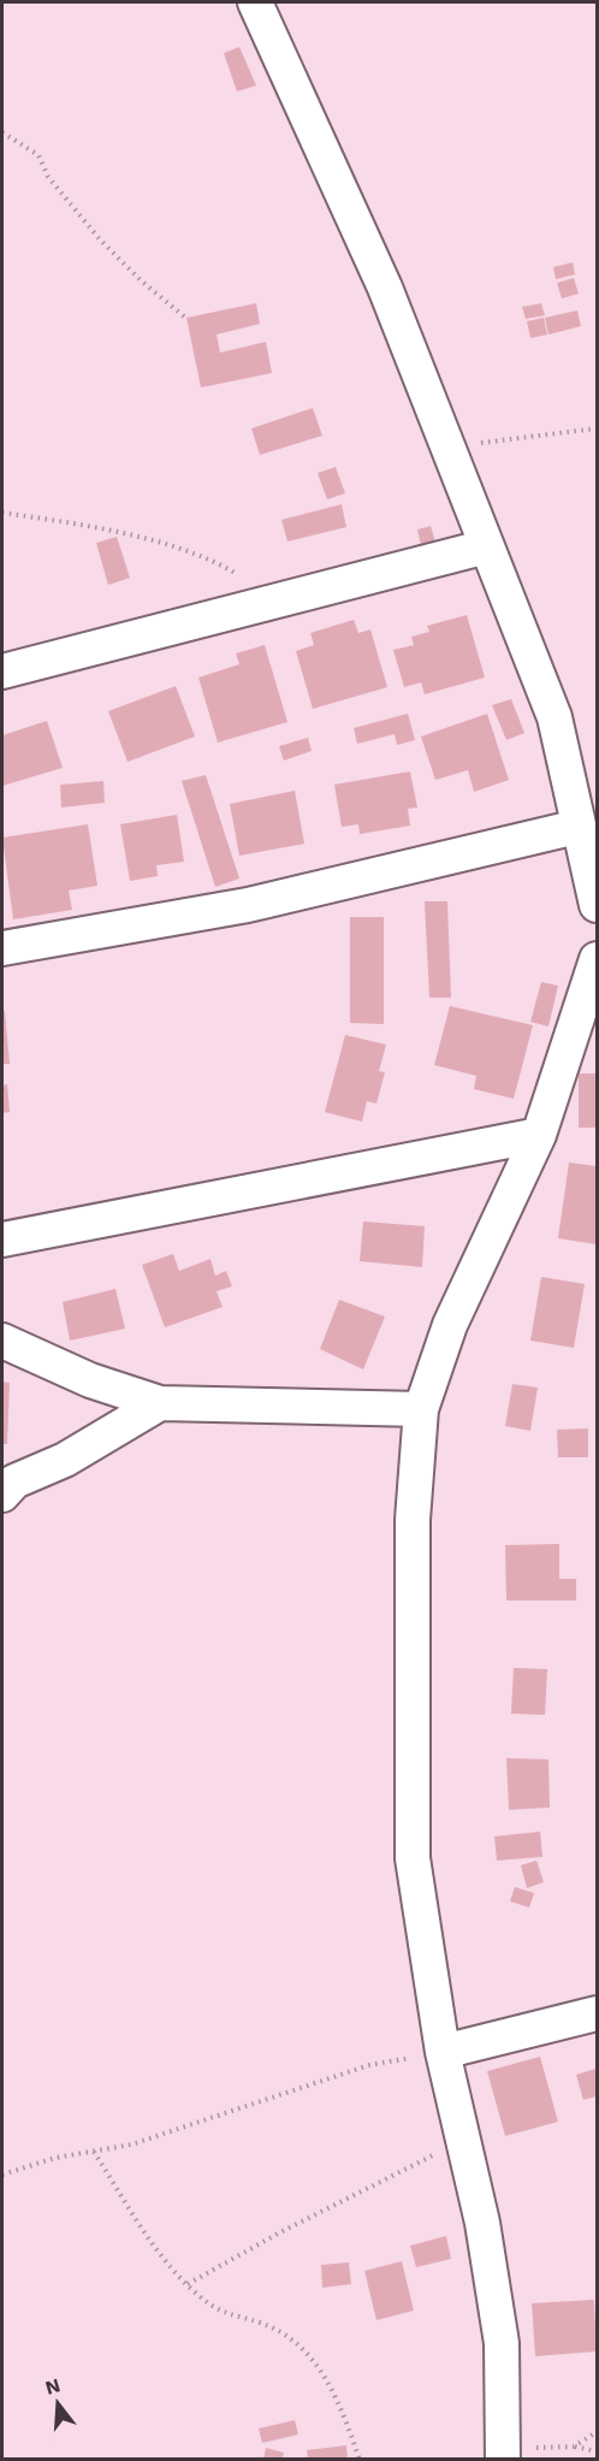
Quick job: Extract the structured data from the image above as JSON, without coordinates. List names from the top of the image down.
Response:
{
  "north": "top"
}
